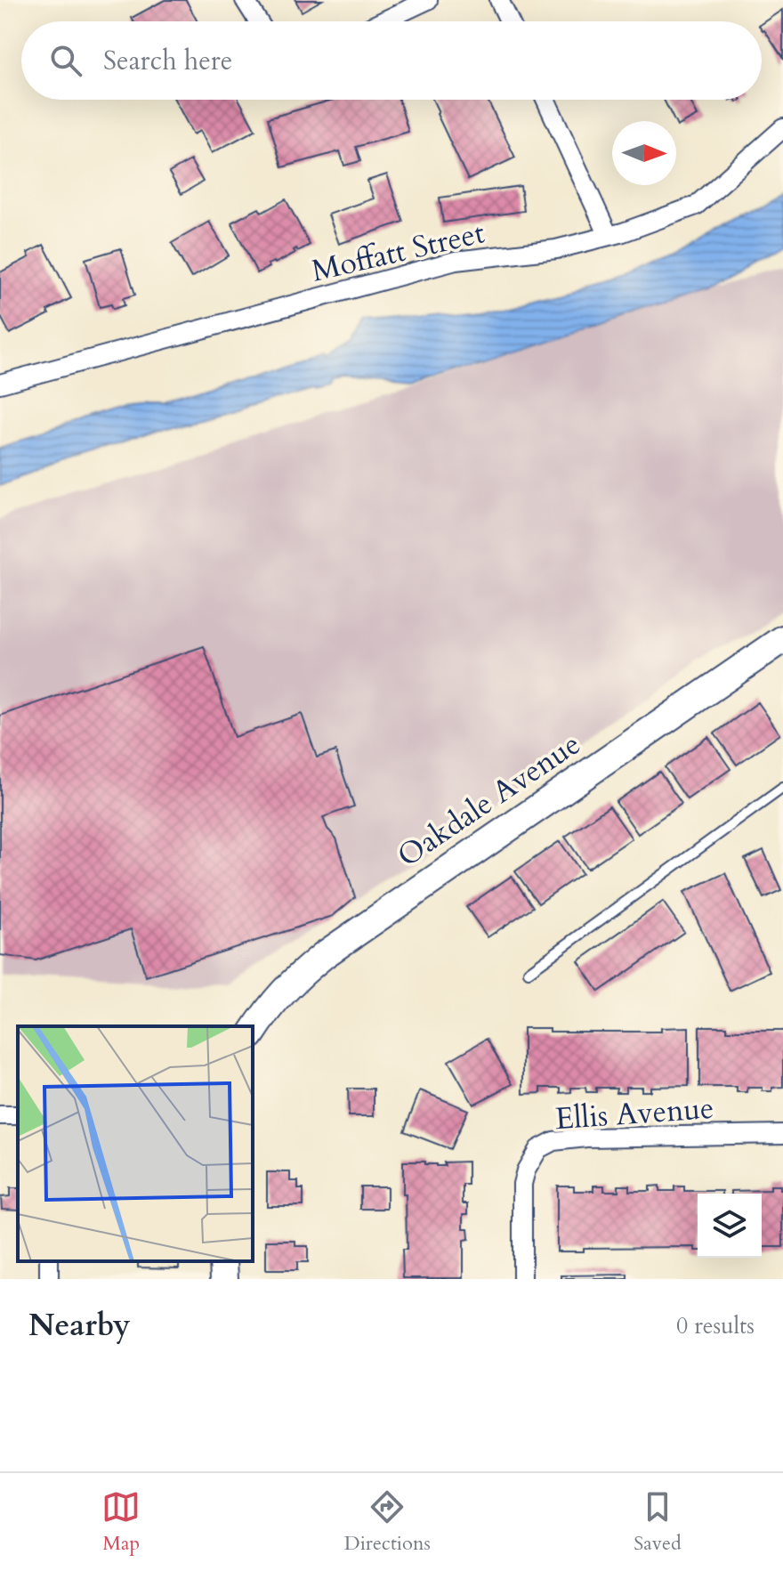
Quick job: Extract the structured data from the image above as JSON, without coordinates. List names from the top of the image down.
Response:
{
  "streets": {
    "street": ["Moffatt Street", "Oakdale Avenue", "Ellis Avenue"]
  },
  "north": "right",
  "page": {
    "search": "Search here",
    "heading": ["Nearby", "0 results"],
    "nav": ["Map", "Directions", "Saved"]
  }
}
